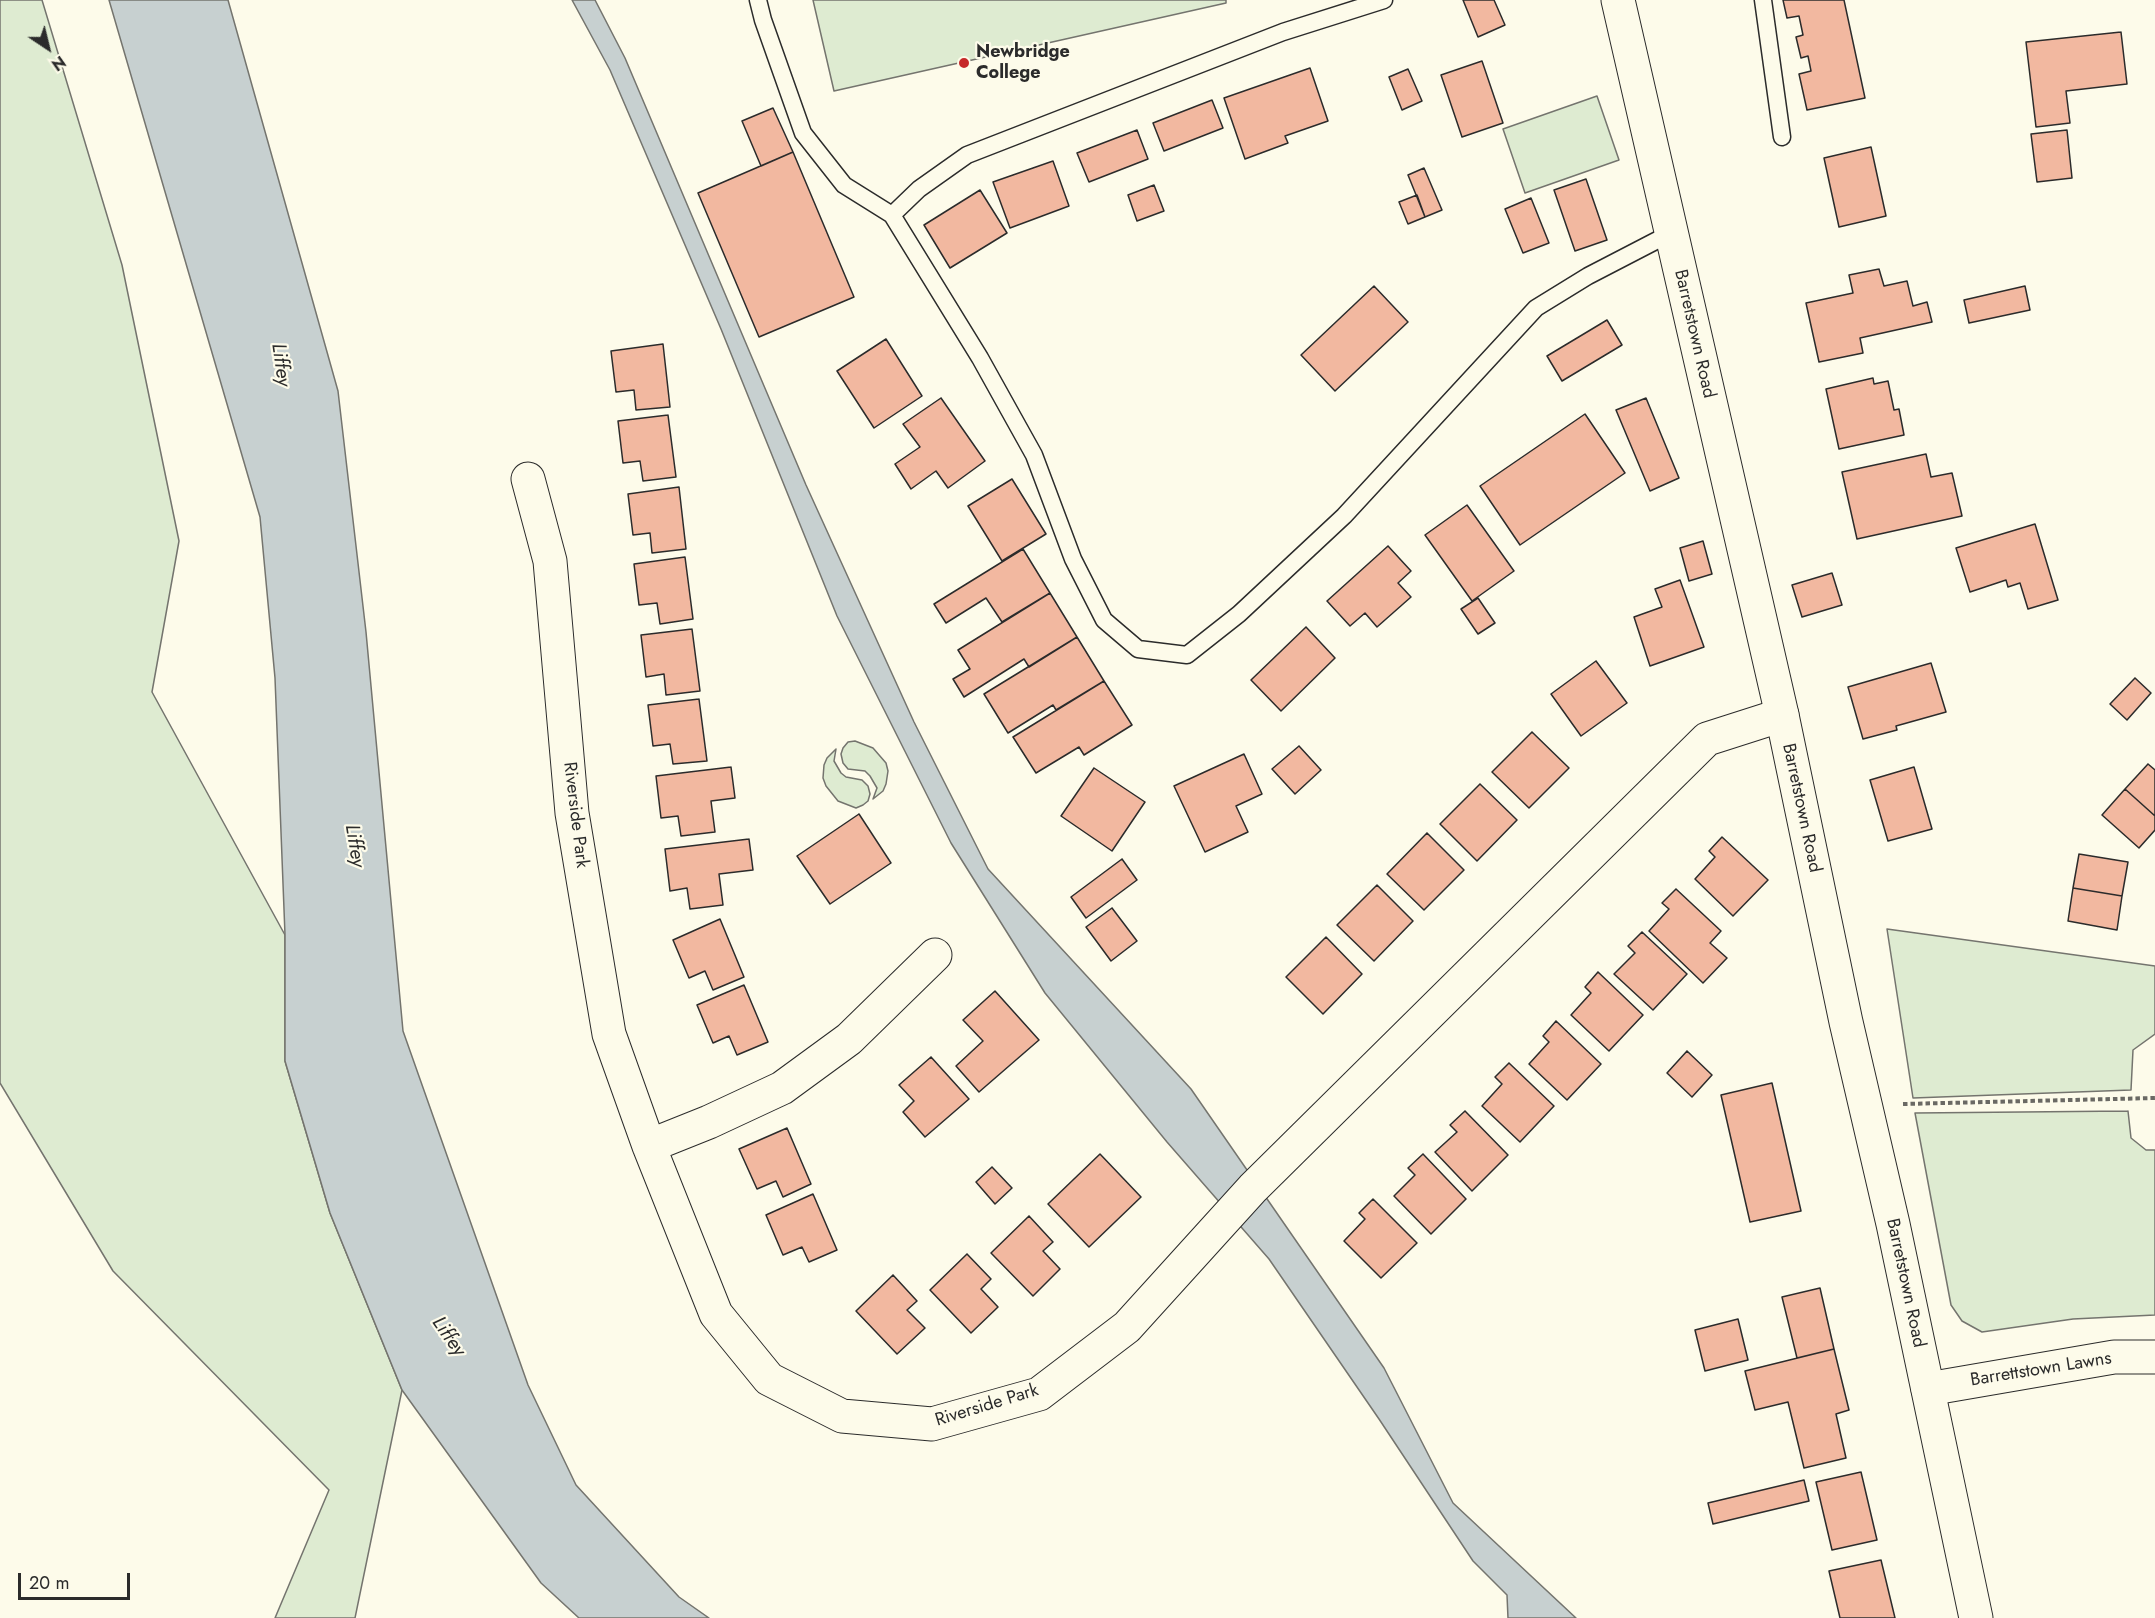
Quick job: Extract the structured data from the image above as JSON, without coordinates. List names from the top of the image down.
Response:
{
  "streets": {
    "street": ["Barretstown Road", "Riverside Park", "Barrettstown Lawns"]
  },
  "crossings": [
    ["Barretstown Road", "Riverside Park"],
    ["Barretstown Road", "Barrettstown Lawns"]
  ],
  "water": ["Liffey"],
  "places": ["Newbridge College"],
  "scale_bar": "20 m",
  "north": "bottom right"
}
